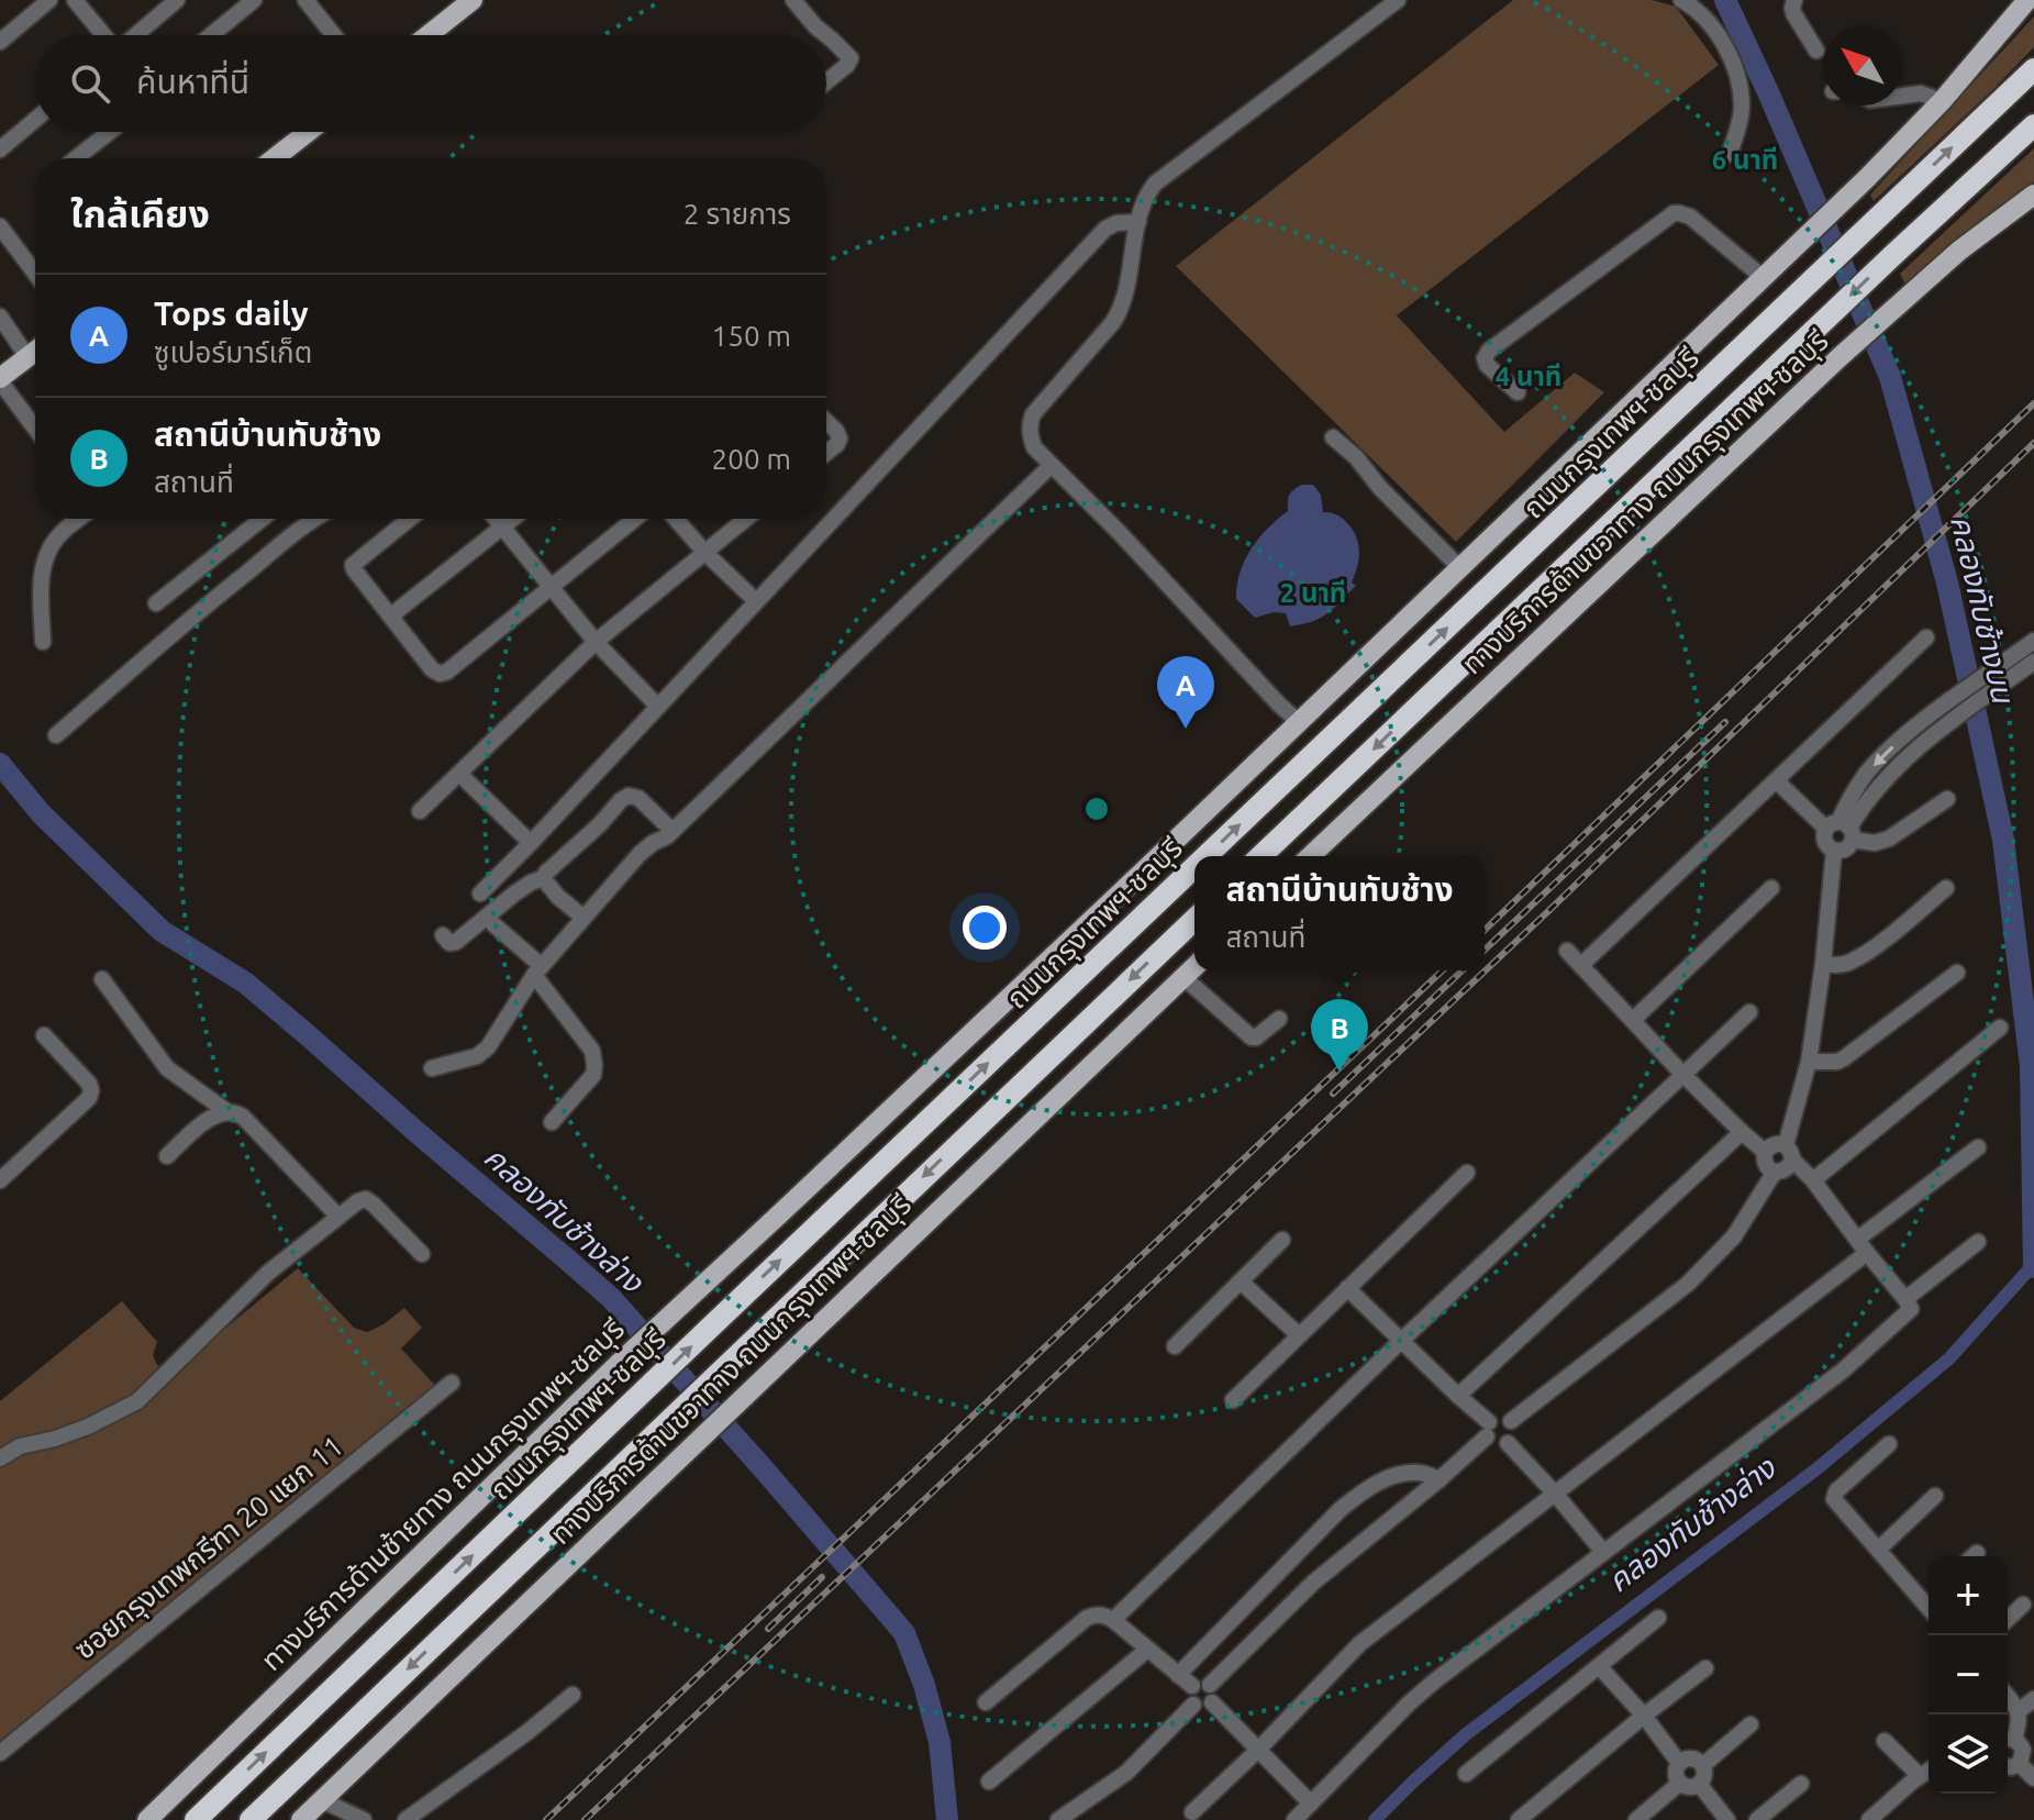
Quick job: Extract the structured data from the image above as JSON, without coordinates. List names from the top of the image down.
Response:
{
  "streets": {
    "highway": ["ถนนกรุงเทพฯ-ชลบุรี"],
    "main road": ["ทางบริการด้านขวาทาง ถนนกรุงเทพฯ-ชลบุรี", "ทางบริการด้านซ้ายทาง ถนนกรุงเทพฯ-ชลบุรี"],
    "street": ["ซอยกรุงเทพกรีฑา 20 แยก 11"]
  },
  "water": ["คลองทับช้างบน", "คลองทับช้างล่าง"],
  "north": "top left",
  "page": {
    "search": "ค้นหาที่นี่",
    "heading": ["ใกล้เคียง", "2 รายการ"],
    "list": [
      {
        "mark": "A",
        "name": "Tops daily",
        "note": "ซูเปอร์มาร์เก็ต",
        "value": "150 m"
      },
      {
        "mark": "B",
        "name": "สถานีบ้านทับช้าง",
        "note": "สถานที่",
        "value": "200 m"
      }
    ],
    "pins": ["A", "B"],
    "popup": ["สถานีบ้านทับช้าง", "สถานที่"],
    "map_buttons": ["+", "−"]
  },
  "rings": ["6 นาที", "4 นาที", "2 นาที"]
}
